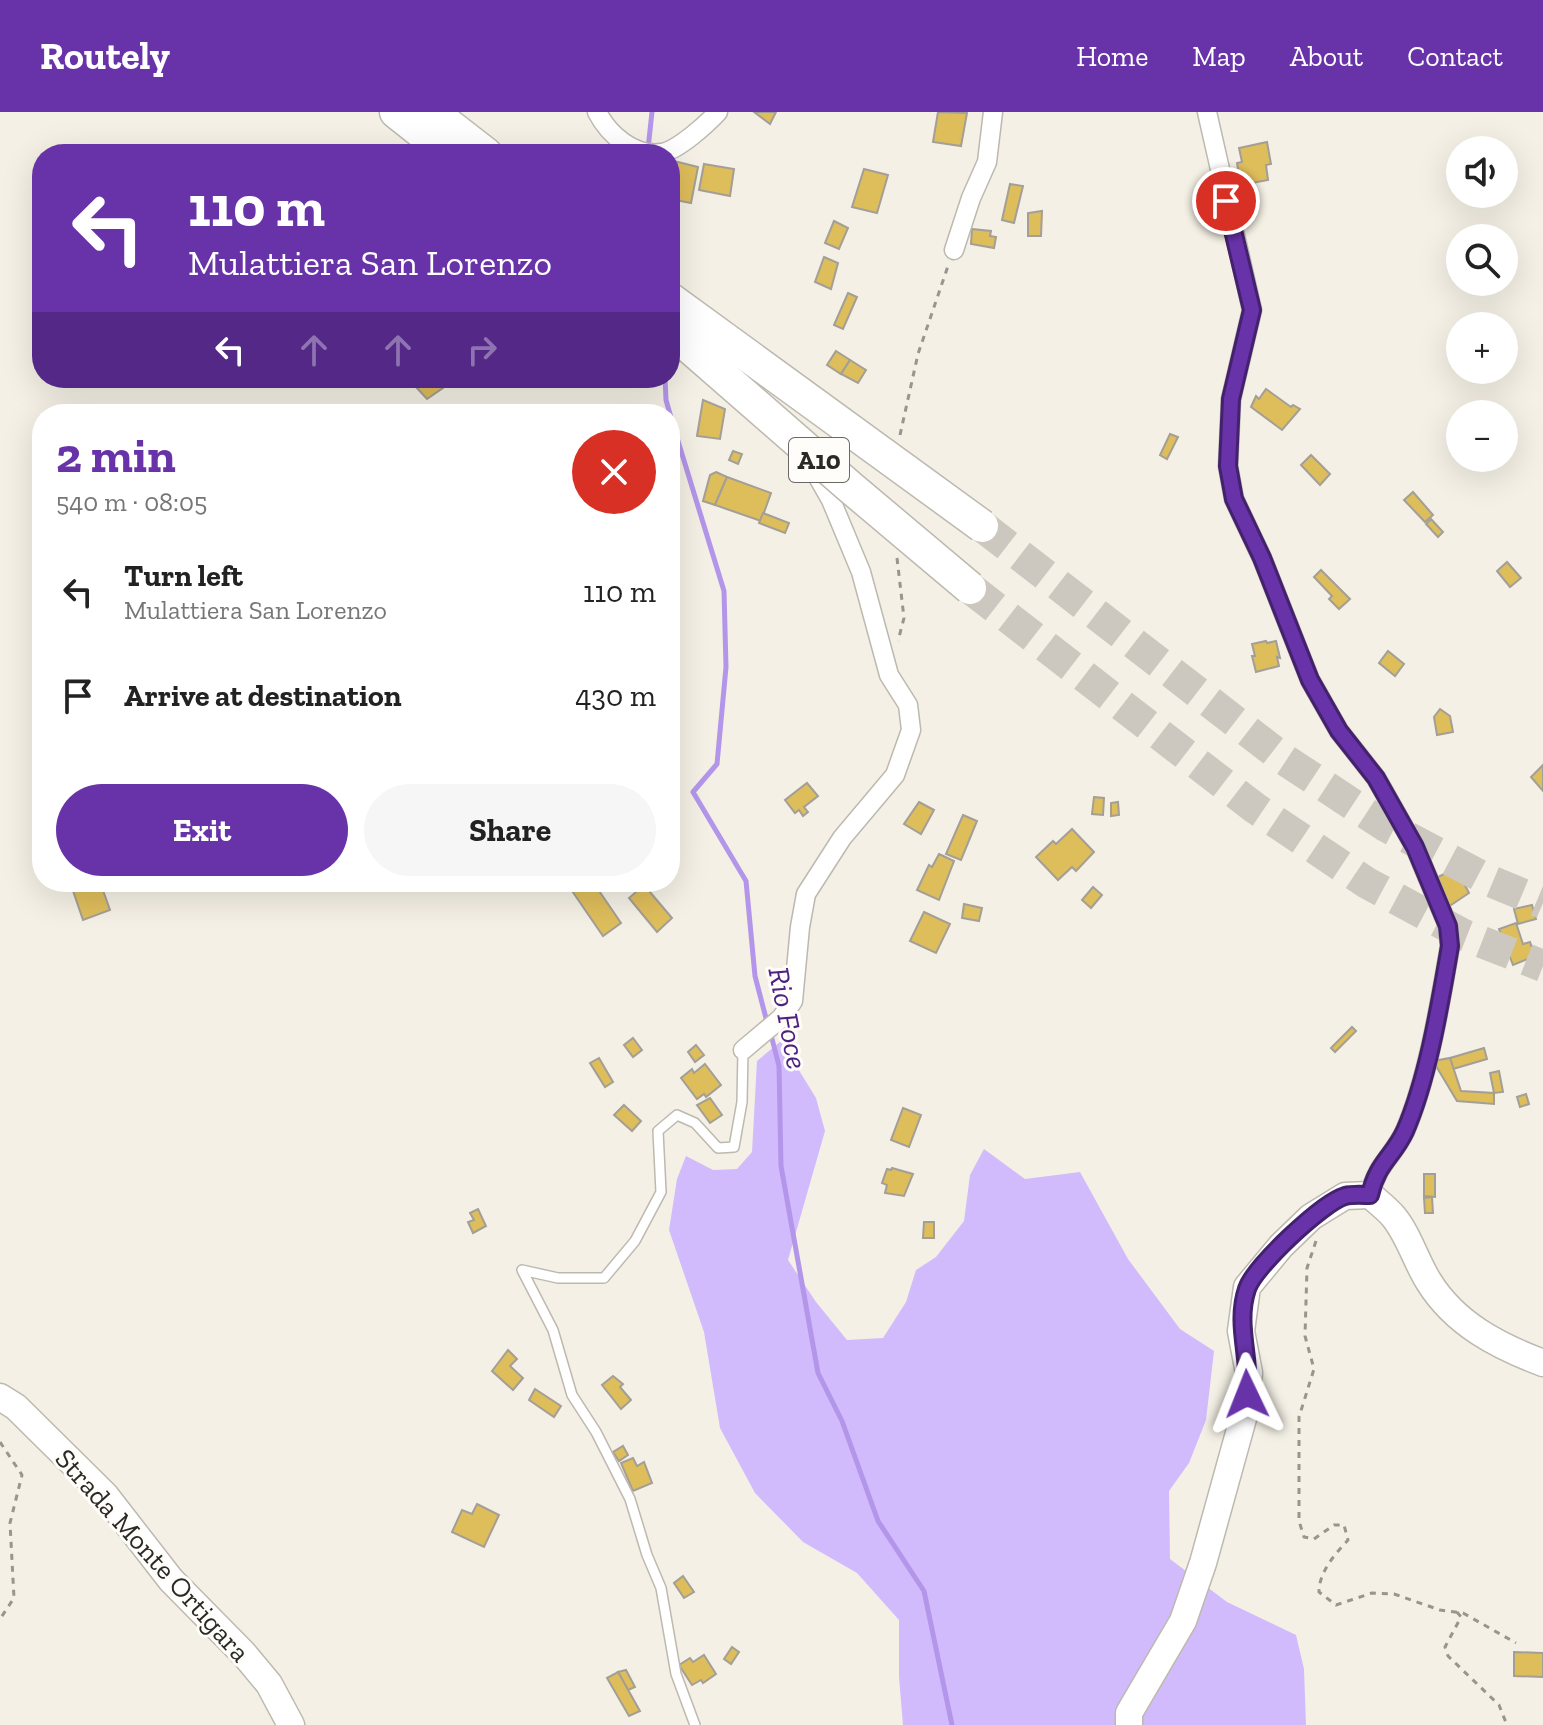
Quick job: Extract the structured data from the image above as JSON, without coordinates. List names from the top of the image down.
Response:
{
  "streets": {
    "highway": ["A10"],
    "main road": ["Strada Monte Ortigara"]
  },
  "water": ["Rio Foce"],
  "page": {
    "header": "Routely",
    "nav": [
      "Home",
      "Map",
      "About",
      "Contact"
    ],
    "map_buttons": ["+", "−"],
    "turn": ["110 m", "Mulattiera San Lorenzo"],
    "heading": ["2 min", "540 m · 08:05"],
    "list": [
      {
        "name": "Turn left",
        "note": "Mulattiera San Lorenzo",
        "value": "110 m"
      },
      {
        "name": "Arrive at destination",
        "value": "430 m"
      }
    ],
    "buttons": ["Exit", "Share"]
  }
}
